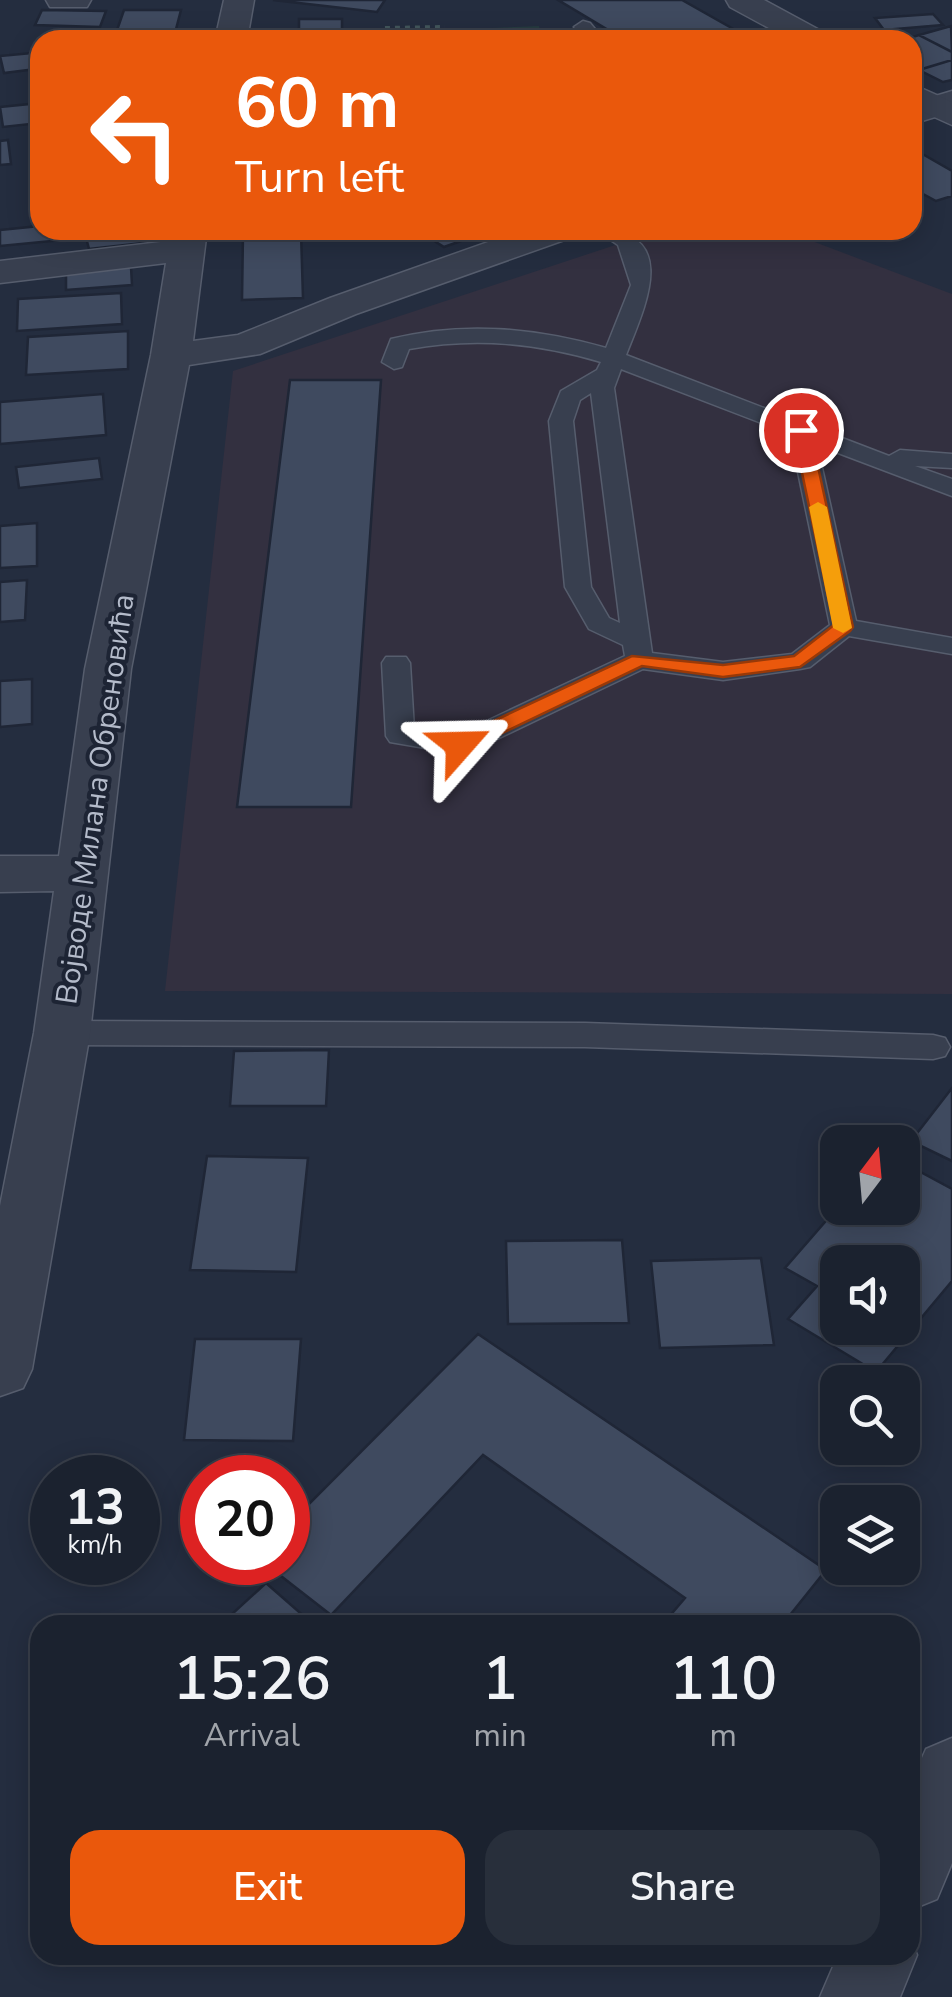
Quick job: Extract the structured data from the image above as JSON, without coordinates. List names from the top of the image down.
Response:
{
  "streets": {
    "street": ["Војводе Милана Обреновића"]
  },
  "north": "top",
  "page": {
    "turn": ["60 m", "Turn left"],
    "speed": "13 km/h",
    "limit": "20",
    "eta": [
      "15:26",
      "Arrival",
      "1",
      "min",
      "110",
      "m"
    ],
    "buttons": ["Exit", "Share"]
  }
}
